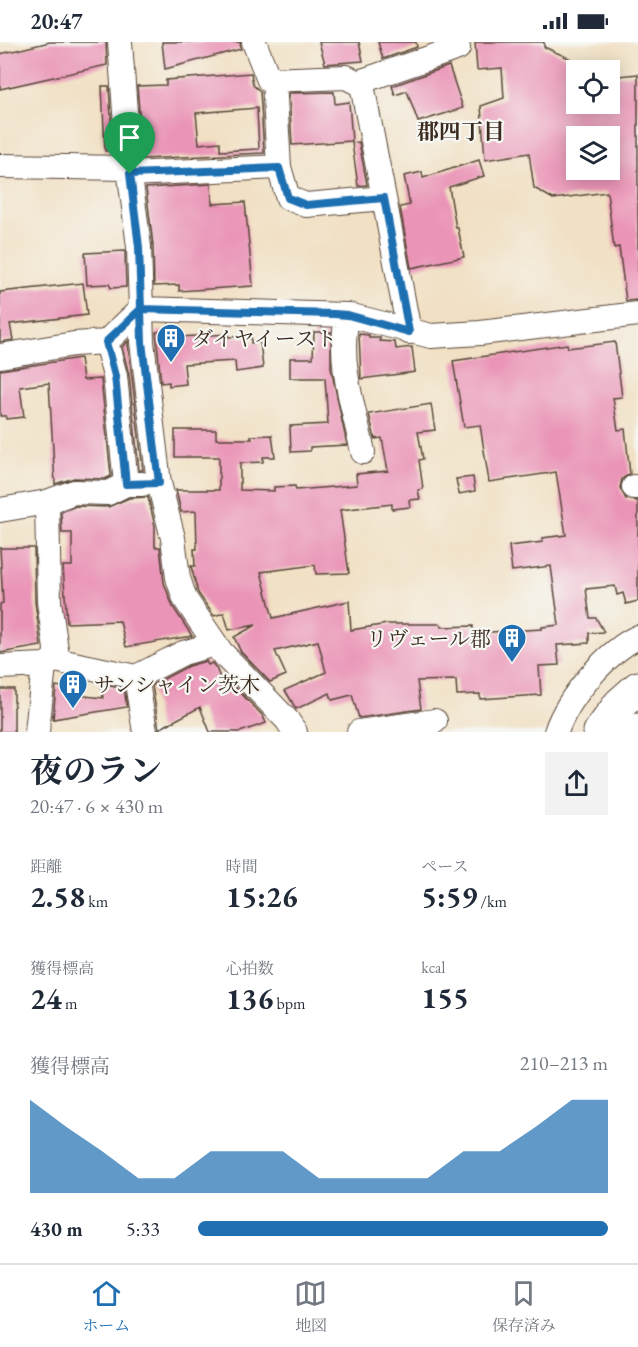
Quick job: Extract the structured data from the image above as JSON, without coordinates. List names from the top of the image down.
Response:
{
  "districts": ["郡四丁目"],
  "places": {
    "building": ["ダイヤイースト", "リヴェール郡", "サンシャイン茨木"]
  },
  "page": {
    "status": "20:47",
    "heading": ["夜のラン", "20:47 · 6 × 430 m"],
    "stats": [
      ["距離", "2.58 km"],
      ["時間", "15:26"],
      ["ペース", "5:59 /km"],
      ["獲得標高", "24 m"],
      ["心拍数", "136 bpm"],
      ["kcal", "155"]
    ],
    "chart": ["獲得標高", "210–213 m"],
    "list": [
      {
        "name": "430 m",
        "note": "5:33"
      }
    ],
    "tabs": ["ホーム", "地図", "保存済み"]
  }
}
